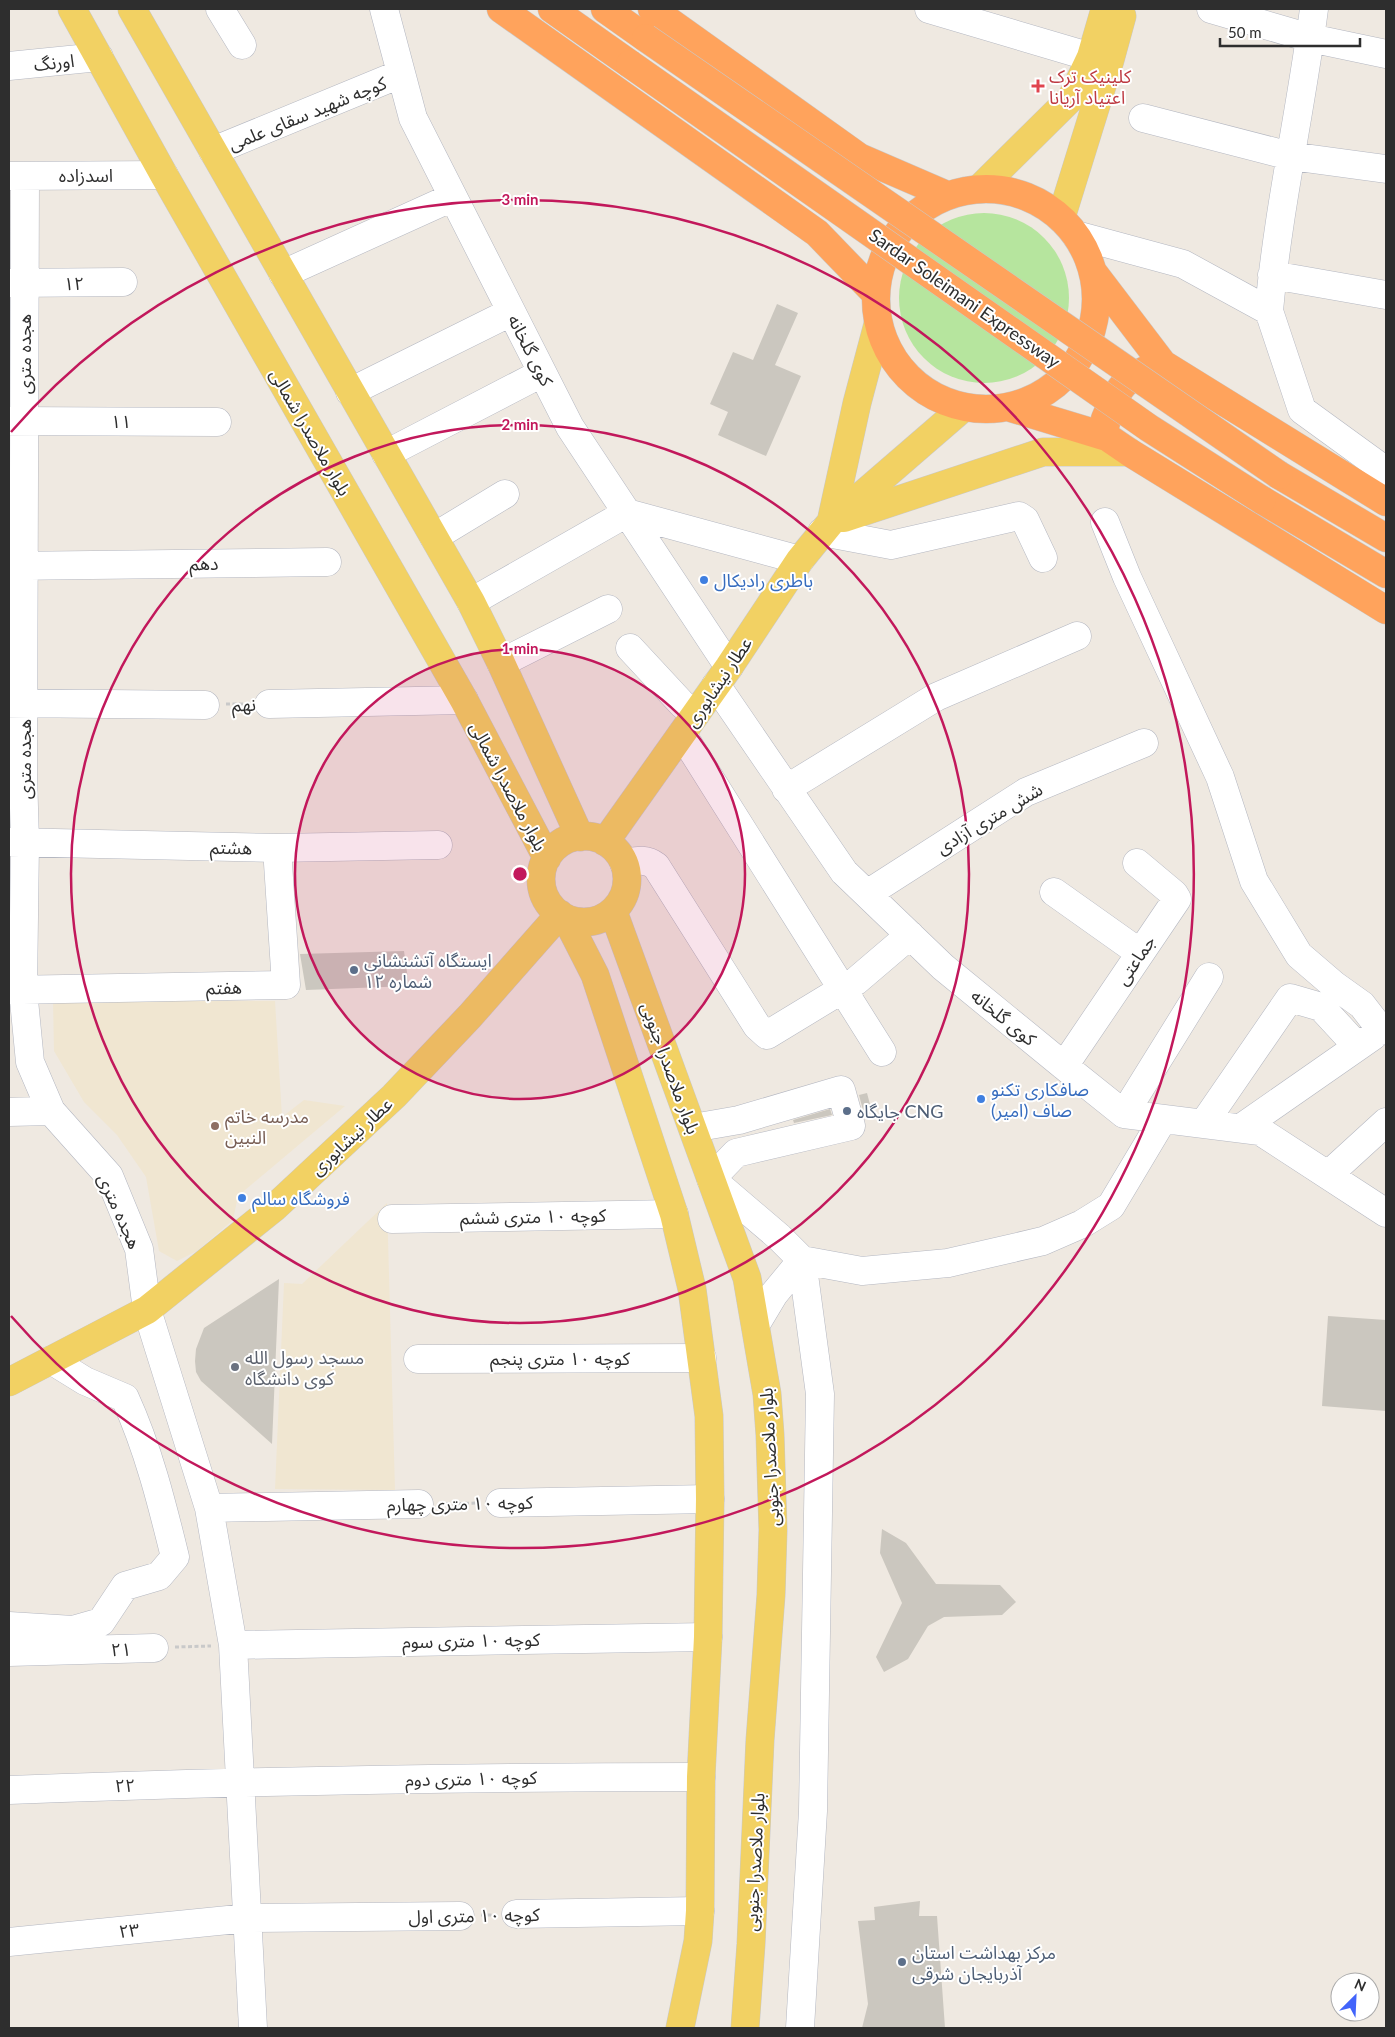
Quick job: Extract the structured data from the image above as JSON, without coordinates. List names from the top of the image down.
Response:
{
  "streets": {
    "highway": ["Sardar Soleimani Expressway"],
    "main road": ["بلوار ملاصدرا شمالی", "عطار نیشابوری", "بلوار ملاصدرا جنوبی"],
    "street": [
      "اورنگ",
      "کوچه شهید سقای علمی",
      "اسدزاده",
      "۱۲",
      "کوی گلخانه",
      "هجده متری",
      "۱۱",
      "دهم",
      "نهم",
      "شش متری آزادی",
      "هشتم",
      "جماعتی",
      "هفتم",
      "کوچه ۱۰ متری ششم",
      "کوچه ۱۰ متری پنجم",
      "کوچه ۱۰ متری چهارم",
      "کوچه ۱۰ متری سوم",
      "۲۱",
      "کوچه ۱۰ متری دوم",
      "۲۲",
      "کوچه ۱۰ متری اول",
      "۲۳"
    ]
  },
  "crossings": [
    ["اورنگ", "بلوار ملاصدرا شمالی"],
    ["کوچه شهید سقای علمی", "کوی گلخانه"],
    ["اسدزاده", "هجده متری"],
    ["اسدزاده", "بلوار ملاصدرا شمالی"],
    ["۱۲", "هجده متری"],
    ["کوی گلخانه", "عطار نیشابوری"],
    ["کوی گلخانه", "شش متری آزادی"],
    ["کوی گلخانه", "جماعتی"],
    ["هجده متری", "۱۱"],
    ["هجده متری", "دهم"],
    ["هجده متری", "عطار نیشابوری"],
    ["هجده متری", "هشتم"],
    ["هجده متری", "هفتم"],
    ["هجده متری", "کوچه ۱۰ متری چهارم"],
    ["هجده متری", "کوچه ۱۰ متری سوم"],
    ["هجده متری", "۲۱"],
    ["هجده متری", "کوچه ۱۰ متری دوم"],
    ["هجده متری", "۲۲"],
    ["هجده متری", "کوچه ۱۰ متری اول"],
    ["هجده متری", "۲۳"],
    ["بلوار ملاصدرا شمالی", "عطار نیشابوری"],
    ["بلوار ملاصدرا شمالی", "نهم"],
    ["بلوار ملاصدرا شمالی", "بلوار ملاصدرا جنوبی"],
    ["عطار نیشابوری", "بلوار ملاصدرا جنوبی"],
    ["هشتم", "هفتم"],
    ["کوچه ۱۰ متری سوم", "۲۱"],
    ["کوچه ۱۰ متری دوم", "۲۲"],
    ["کوچه ۱۰ متری اول", "۲۳"]
  ],
  "places": {
    "health": ["کلینیک ترک اعتیاد آریانا"],
    "other": [
      "باطری رادیکال",
      "ایستگاه آتشنشانی شماره ۱۲",
      "صافکاری تکنو صاف (امیر)",
      "جایگاه CNG",
      "مدرسه خاتم النبین",
      "فروشگاه سالم",
      "مسجد رسول الله کوی دانشگاه",
      "مرکز بهداشت استان آذربایجان شرقی"
    ]
  },
  "scale_bar": "50 m",
  "north": "top right",
  "rings": ["3 min", "2 min", "1 min"]
}
